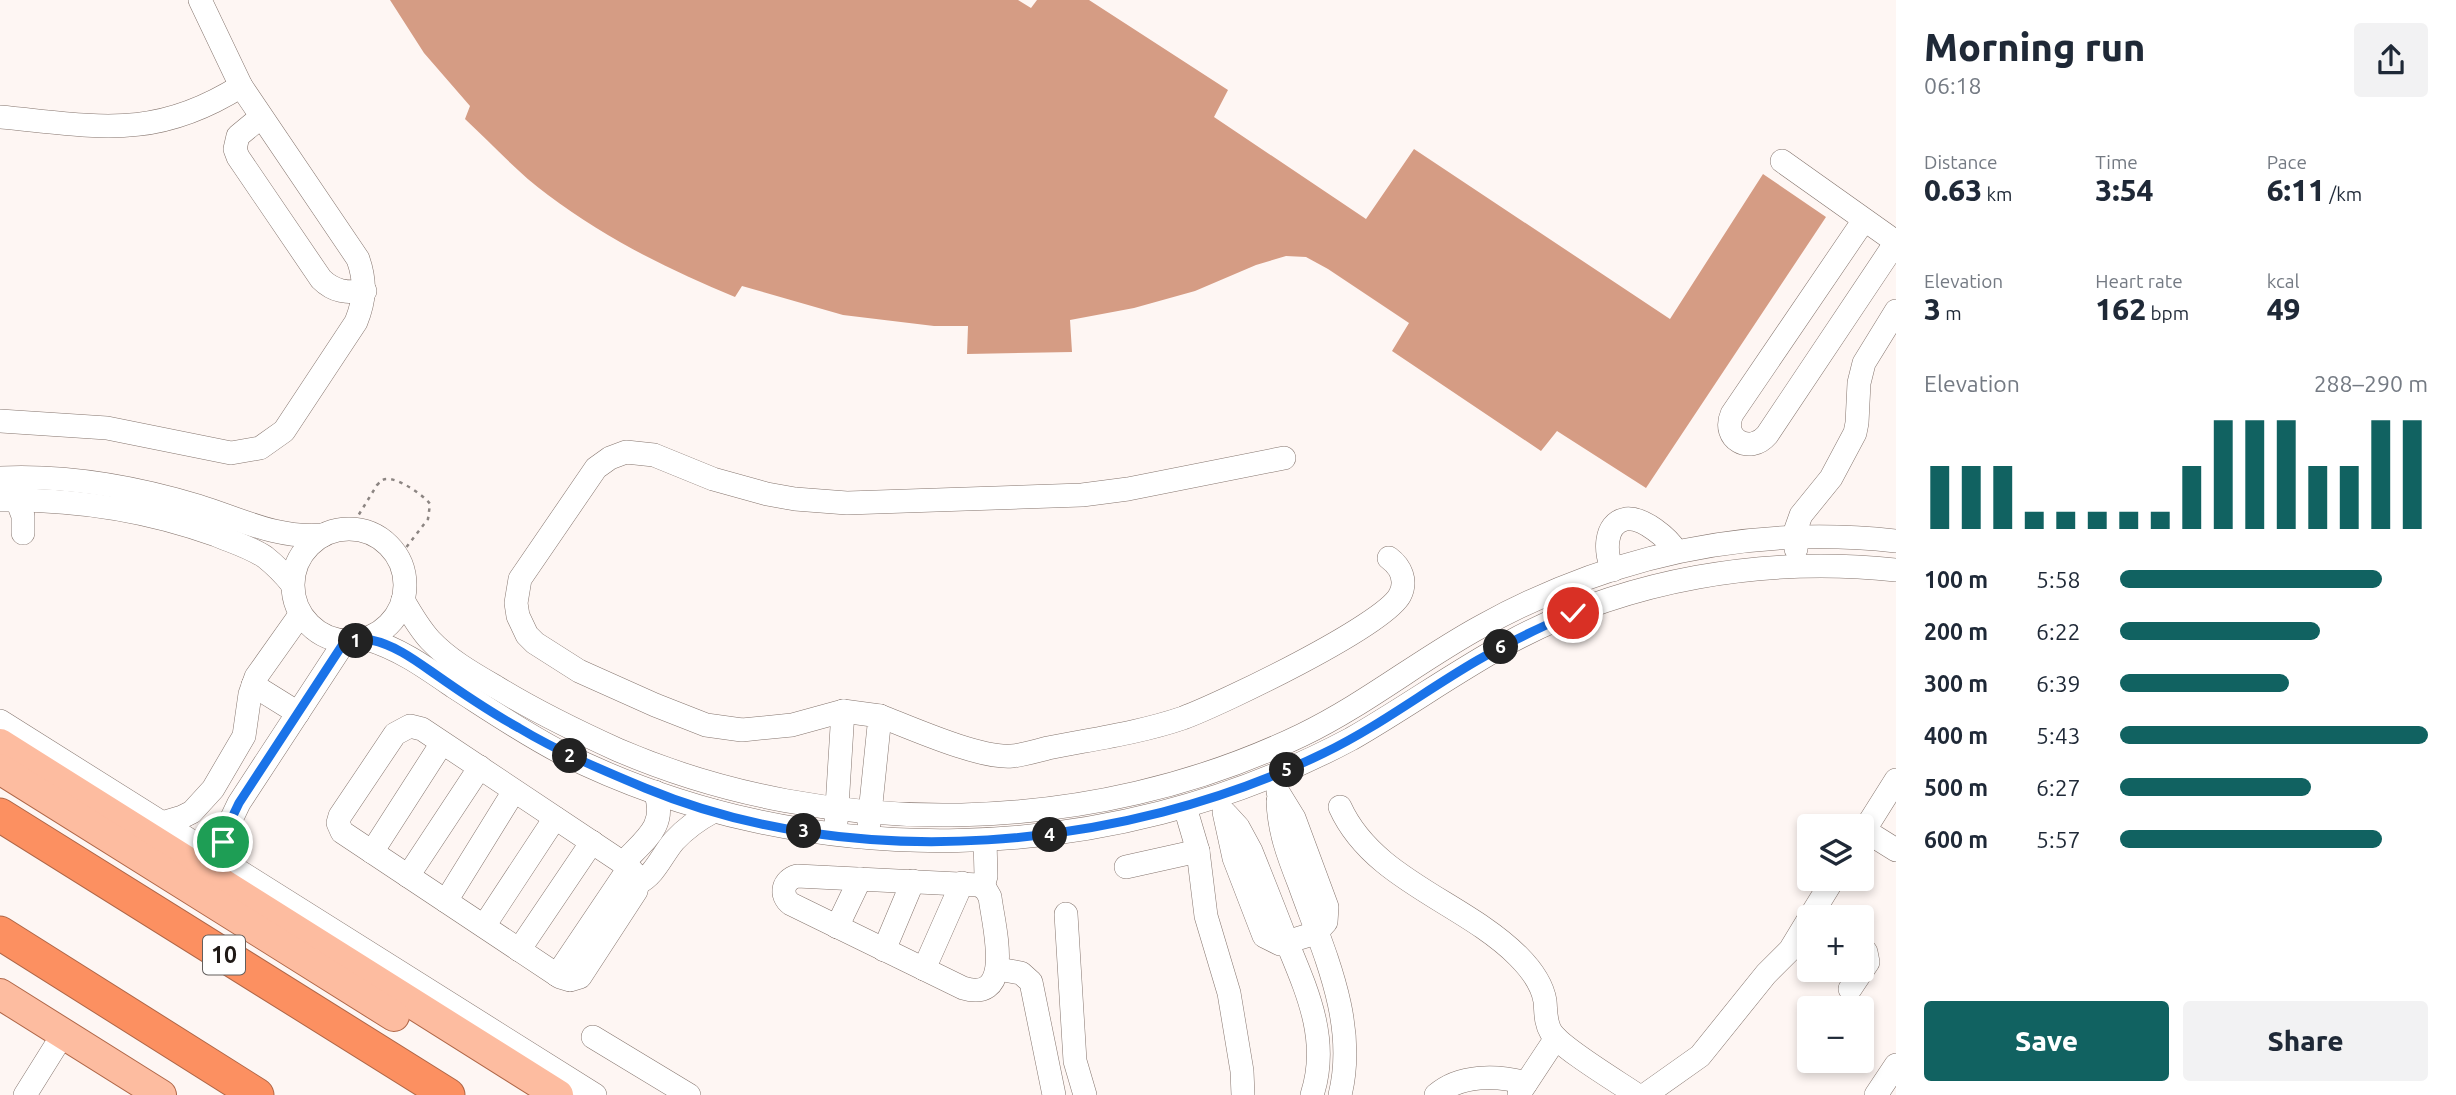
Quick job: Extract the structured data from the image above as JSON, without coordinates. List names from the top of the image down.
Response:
{
  "streets": {
    "highway": ["10"]
  },
  "page": {
    "heading": ["Morning run", "06:18"],
    "stats": [
      ["Distance", "0.63 km"],
      ["Time", "3:54"],
      ["Pace", "6:11 /km"],
      ["Elevation", "3 m"],
      ["Heart rate", "162 bpm"],
      ["kcal", "49"]
    ],
    "chart": ["Elevation", "288–290 m"],
    "list": [
      {
        "name": "100 m",
        "note": "5:58"
      },
      {
        "name": "200 m",
        "note": "6:22"
      },
      {
        "name": "300 m",
        "note": "6:39"
      },
      {
        "name": "400 m",
        "note": "5:43"
      },
      {
        "name": "500 m",
        "note": "6:27"
      },
      {
        "name": "600 m",
        "note": "5:57"
      }
    ],
    "pins": [
      "1",
      "6",
      "2",
      "5",
      "3",
      "4"
    ],
    "map_buttons": ["+", "−"],
    "buttons": ["Save", "Share"]
  }
}
